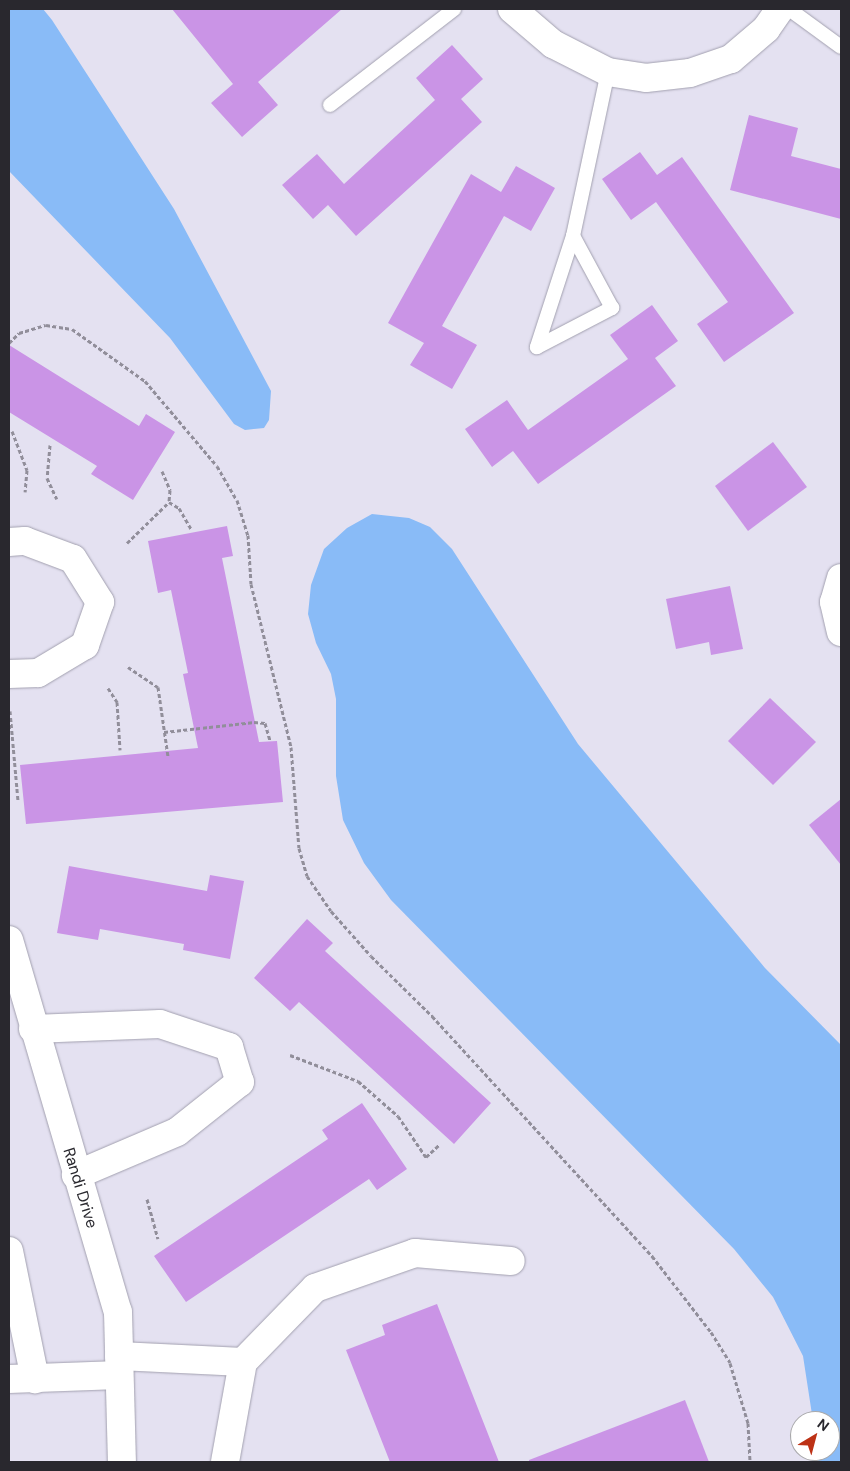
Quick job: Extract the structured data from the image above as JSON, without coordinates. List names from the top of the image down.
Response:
{
  "streets": {
    "street": ["Randi Drive"]
  },
  "north": "top right"
}
